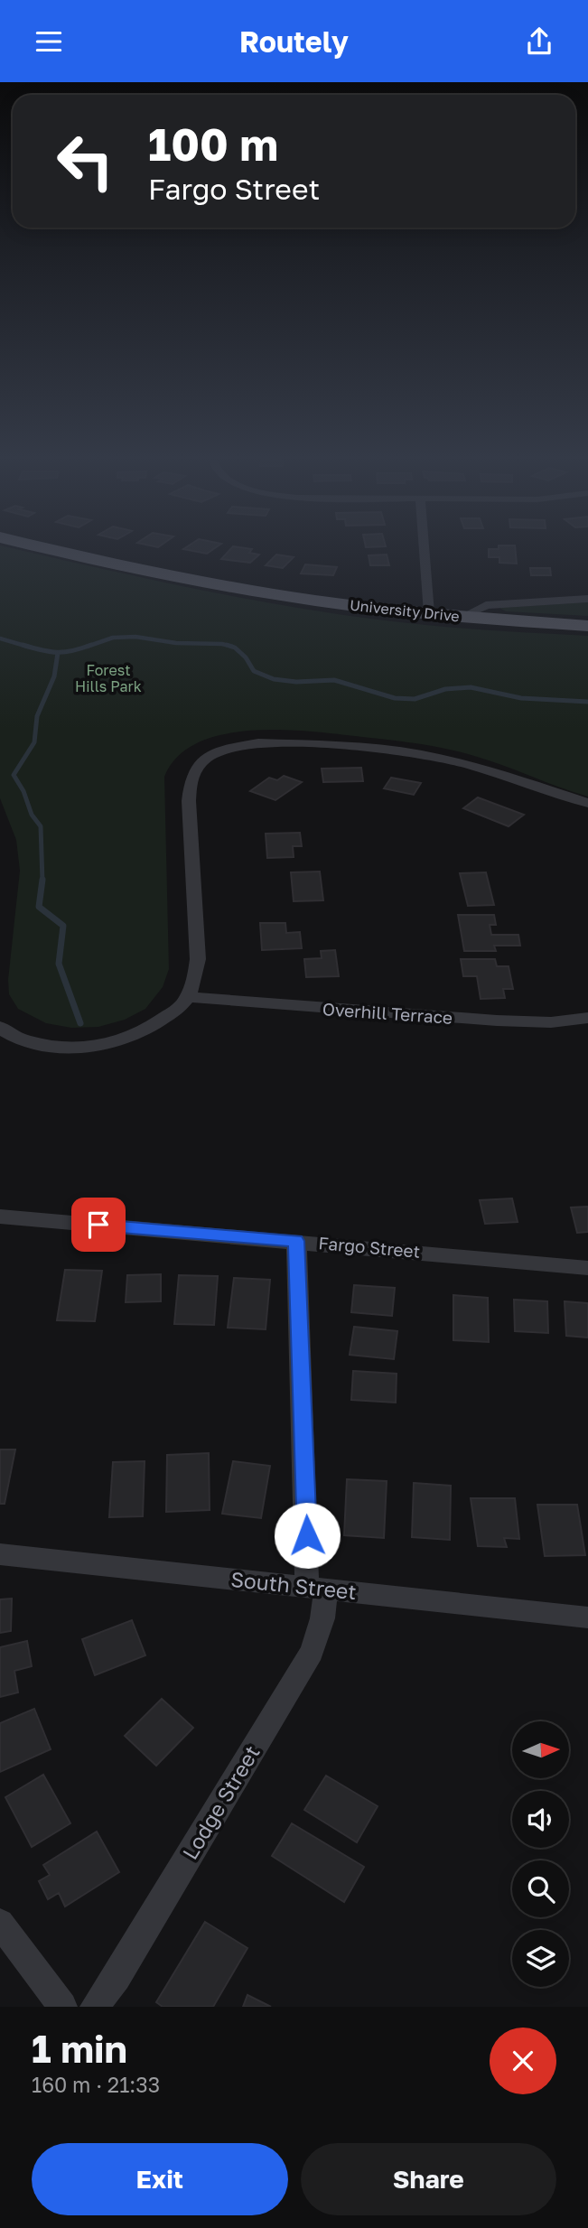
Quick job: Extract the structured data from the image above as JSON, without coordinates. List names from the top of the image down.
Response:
{
  "streets": {
    "main road": ["University Drive"],
    "street": [
      "Overhill Terrace",
      "Fargo Street",
      "South Street",
      "Lodge Street"
    ]
  },
  "crossings": [
    ["Fargo Street", "Lodge Street"],
    ["South Street", "Lodge Street"]
  ],
  "parks": ["Forest Hills Park"],
  "north": "right",
  "page": {
    "header": "Routely",
    "turn": ["100 m", "Fargo Street"],
    "heading": ["1 min", "160 m · 21:33"],
    "buttons": ["Exit", "Share"]
  }
}
